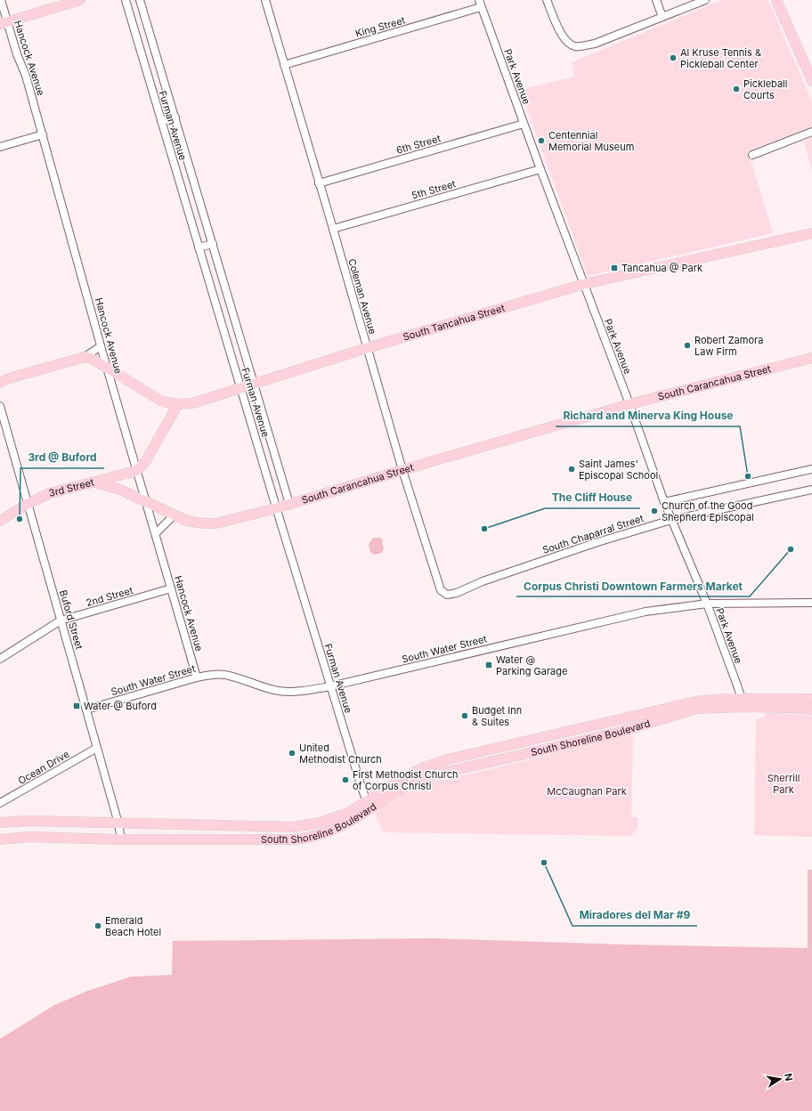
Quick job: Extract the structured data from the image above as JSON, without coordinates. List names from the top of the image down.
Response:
{
  "streets": {
    "main road": [
      "South Tancahua Street",
      "South Carancahua Street",
      "3rd Street",
      "South Shoreline Boulevard"
    ],
    "street": [
      "King Street",
      "Hancock Avenue",
      "Park Avenue",
      "Furman Avenue",
      "6th Street",
      "5th Street",
      "Coleman Avenue",
      "South Chaparral Street",
      "2nd Street",
      "Buford Street",
      "South Water Street",
      "Ocean Drive"
    ]
  },
  "crossings": [
    ["King Street", "Park Avenue"],
    ["King Street", "Coleman Avenue"],
    ["Hancock Avenue", "South Tancahua Street"],
    ["Hancock Avenue", "South Carancahua Street"],
    ["Hancock Avenue", "3rd Street"],
    ["Hancock Avenue", "2nd Street"],
    ["Hancock Avenue", "South Water Street"],
    ["Park Avenue", "6th Street"],
    ["Park Avenue", "5th Street"],
    ["Park Avenue", "South Tancahua Street"],
    ["Park Avenue", "South Carancahua Street"],
    ["Park Avenue", "South Chaparral Street"],
    ["Park Avenue", "South Water Street"],
    ["Park Avenue", "South Shoreline Boulevard"],
    ["Furman Avenue", "South Tancahua Street"],
    ["Furman Avenue", "South Carancahua Street"],
    ["Furman Avenue", "South Water Street"],
    ["Furman Avenue", "South Shoreline Boulevard"],
    ["6th Street", "Coleman Avenue"],
    ["5th Street", "Coleman Avenue"],
    ["Coleman Avenue", "South Tancahua Street"],
    ["Coleman Avenue", "South Carancahua Street"],
    ["Coleman Avenue", "South Chaparral Street"],
    ["South Carancahua Street", "3rd Street"],
    ["3rd Street", "Buford Street"],
    ["2nd Street", "Buford Street"],
    ["Buford Street", "South Water Street"],
    ["Buford Street", "South Shoreline Boulevard"],
    ["Buford Street", "Ocean Drive"]
  ],
  "parks": ["Sherrill Park", "McCaughan Park"],
  "places": {
    "other": [
      "Al Kruse Tennis & Pickleball Center",
      "Pickleball Courts",
      "Centennial Memorial Museum",
      "Robert Zamora Law Firm",
      "Saint James' Episcopal School",
      "Richard and Minerva King House",
      "Church of the Good Shepherd Episcopal",
      "3rd @ Buford",
      "The Cliff House",
      "Corpus Christi Downtown Farmers Market",
      "Budget Inn & Suites",
      "United Methodist Church",
      "First Methodist Church of Corpus Christi",
      "Miradores del Mar #9",
      "Emerald Beach Hotel"
    ],
    "transit": ["Tancahua @ Park", "Water @ Parking Garage", "Water @ Buford"]
  },
  "north": "right"
}
